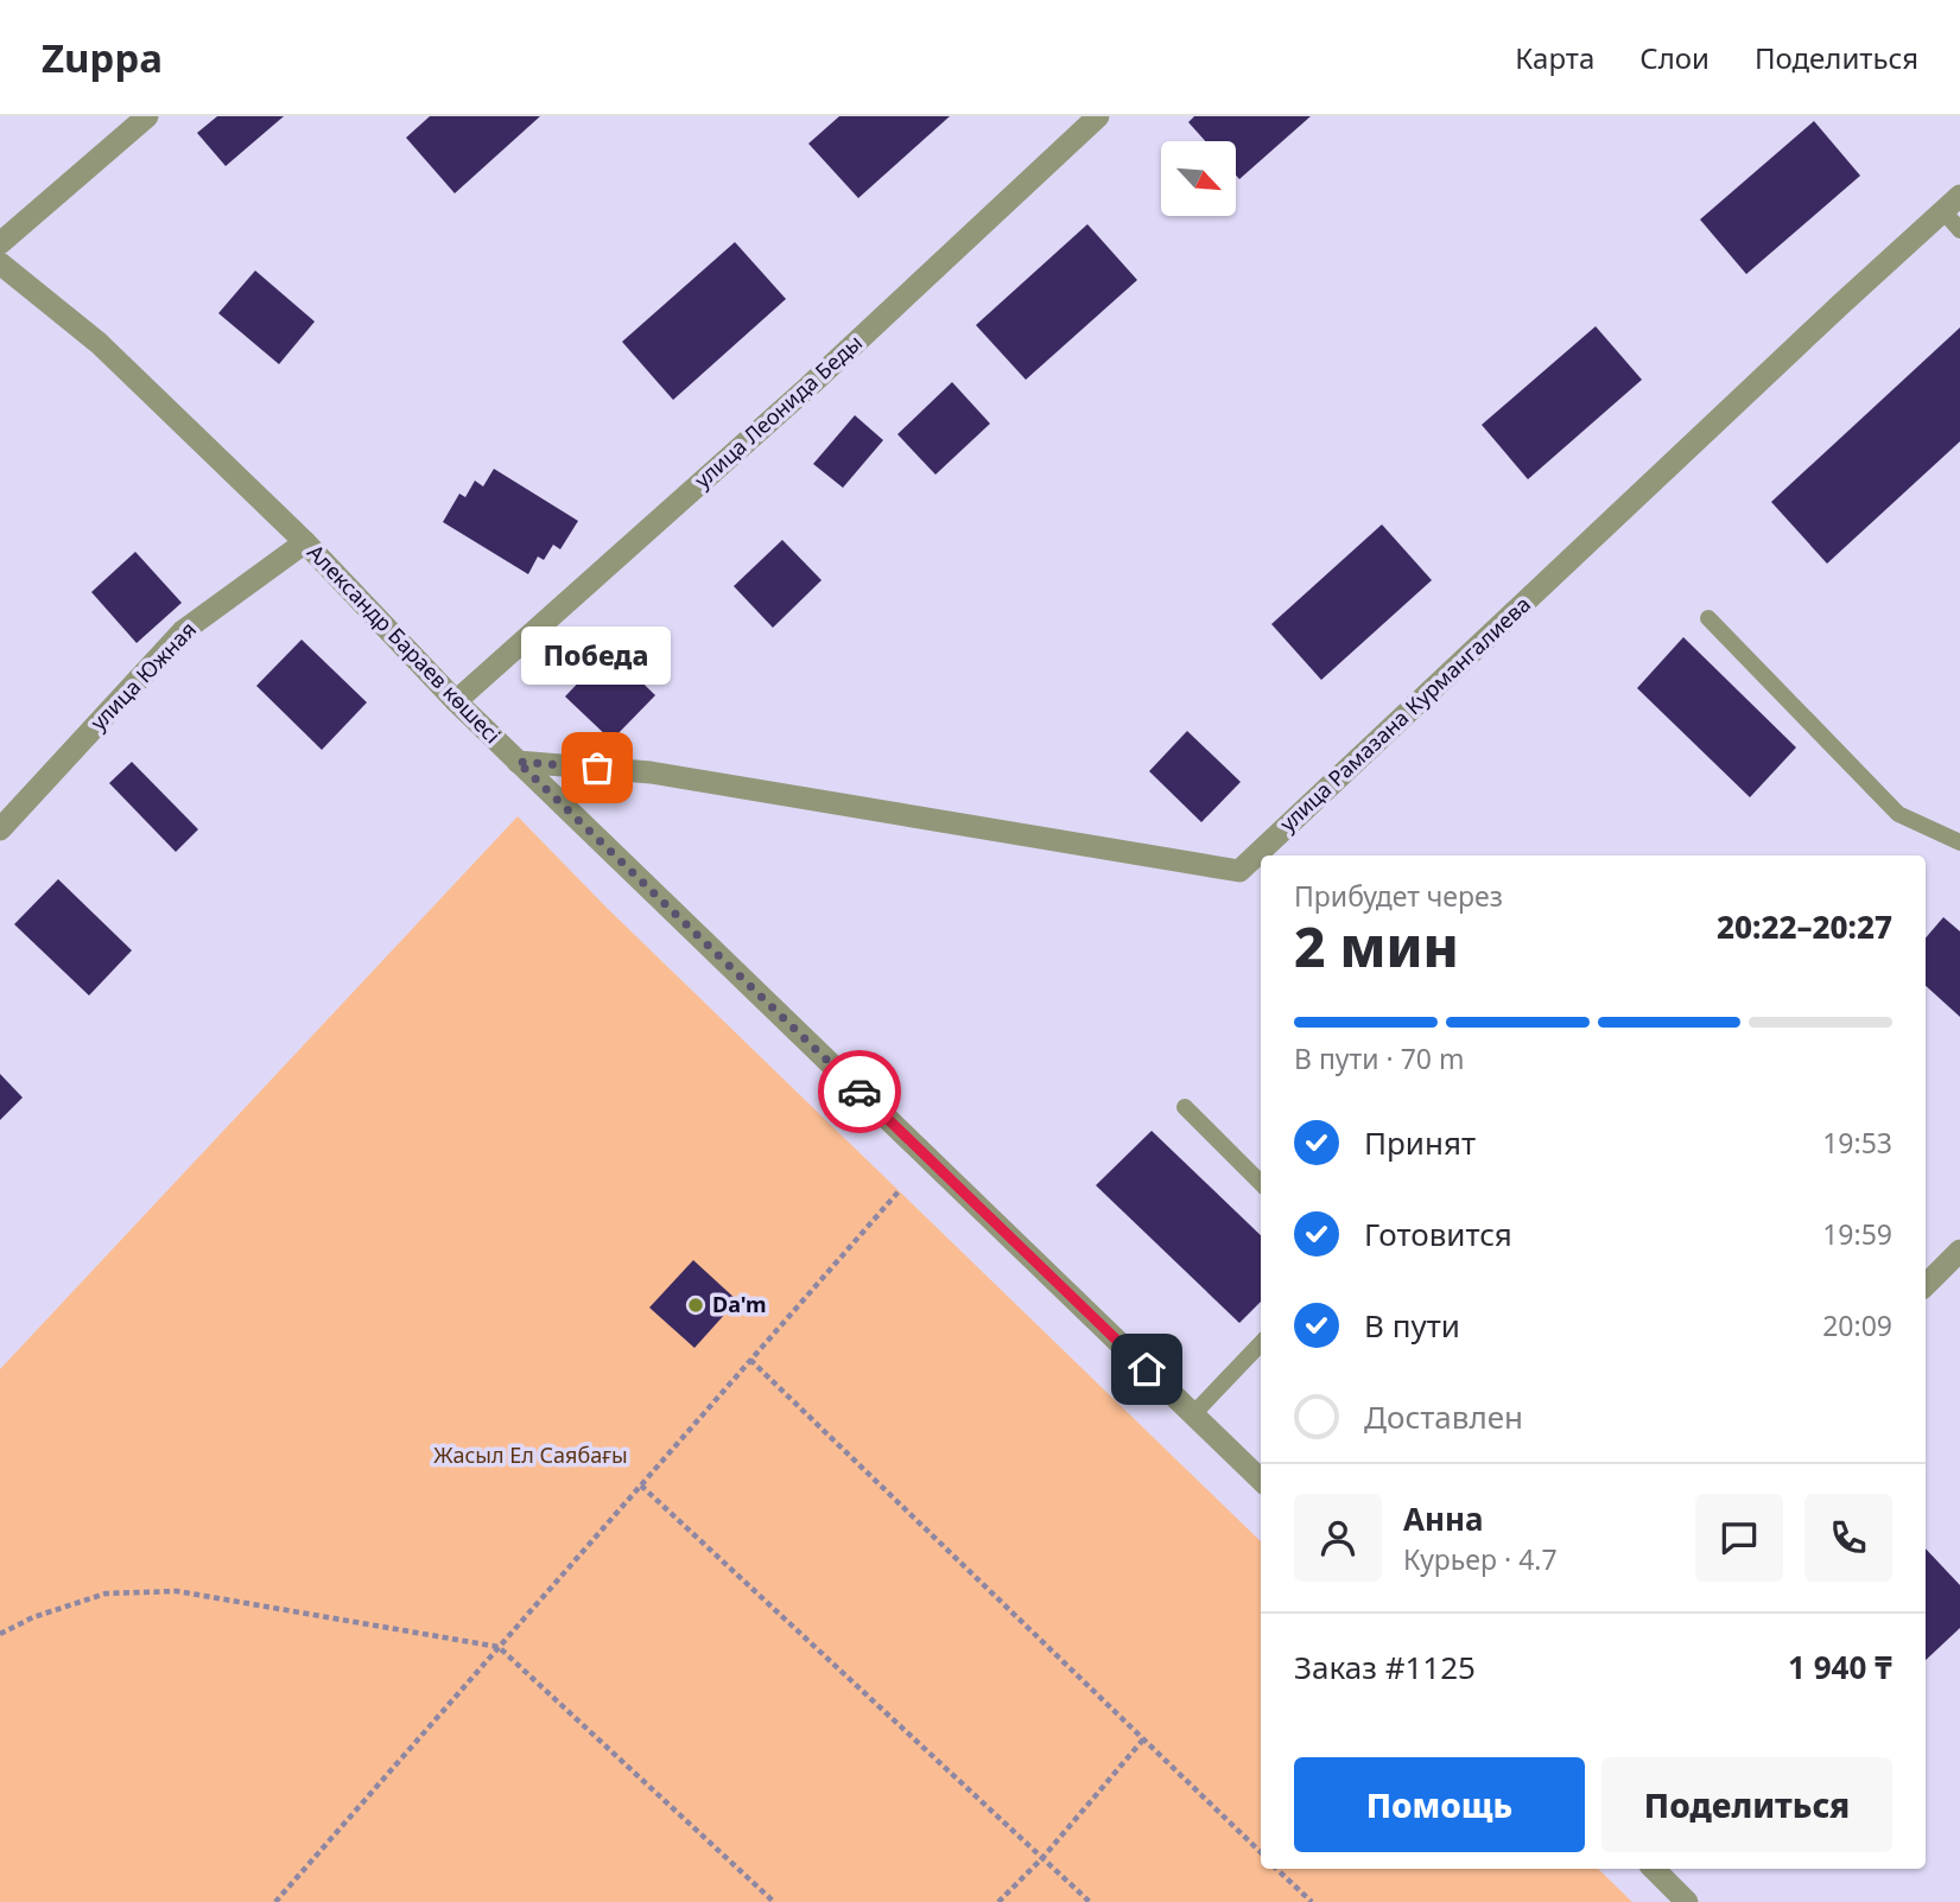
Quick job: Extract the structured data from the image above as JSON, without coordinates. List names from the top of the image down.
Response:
{
  "streets": {
    "street": [
      "улица Леонида Беды",
      "Александр Бараев көшесі",
      "улица Южная",
      "улица Рамазана Курмангалиева"
    ]
  },
  "crossings": [
    ["улица Леонида Беды", "Александр Бараев көшесі"],
    ["Александр Бараев көшесі", "улица Южная"],
    ["Александр Бараев көшесі", "улица Рамазана Курмангалиева"]
  ],
  "parks": ["Жасыл Ел Саябағы"],
  "places": ["Победа", "Da'm"],
  "north": "bottom right",
  "page": {
    "header": "Zuppa",
    "nav": ["Карта", "Слои", "Поделиться"],
    "bubble": "Победа",
    "heading": ["2 мин", "Прибудет через", "20:22–20:27"],
    "panel": [
      "Анна",
      "Курьер · 4.7",
      "Заказ #1125",
      "1 940 ₸"
    ],
    "bar": "В пути · 70 m",
    "list": [
      ["Принят", "19:53"],
      ["Готовится", "19:59"],
      ["В пути", "20:09"],
      "Доставлен"
    ],
    "buttons": ["Помощь", "Поделиться"]
  }
}
